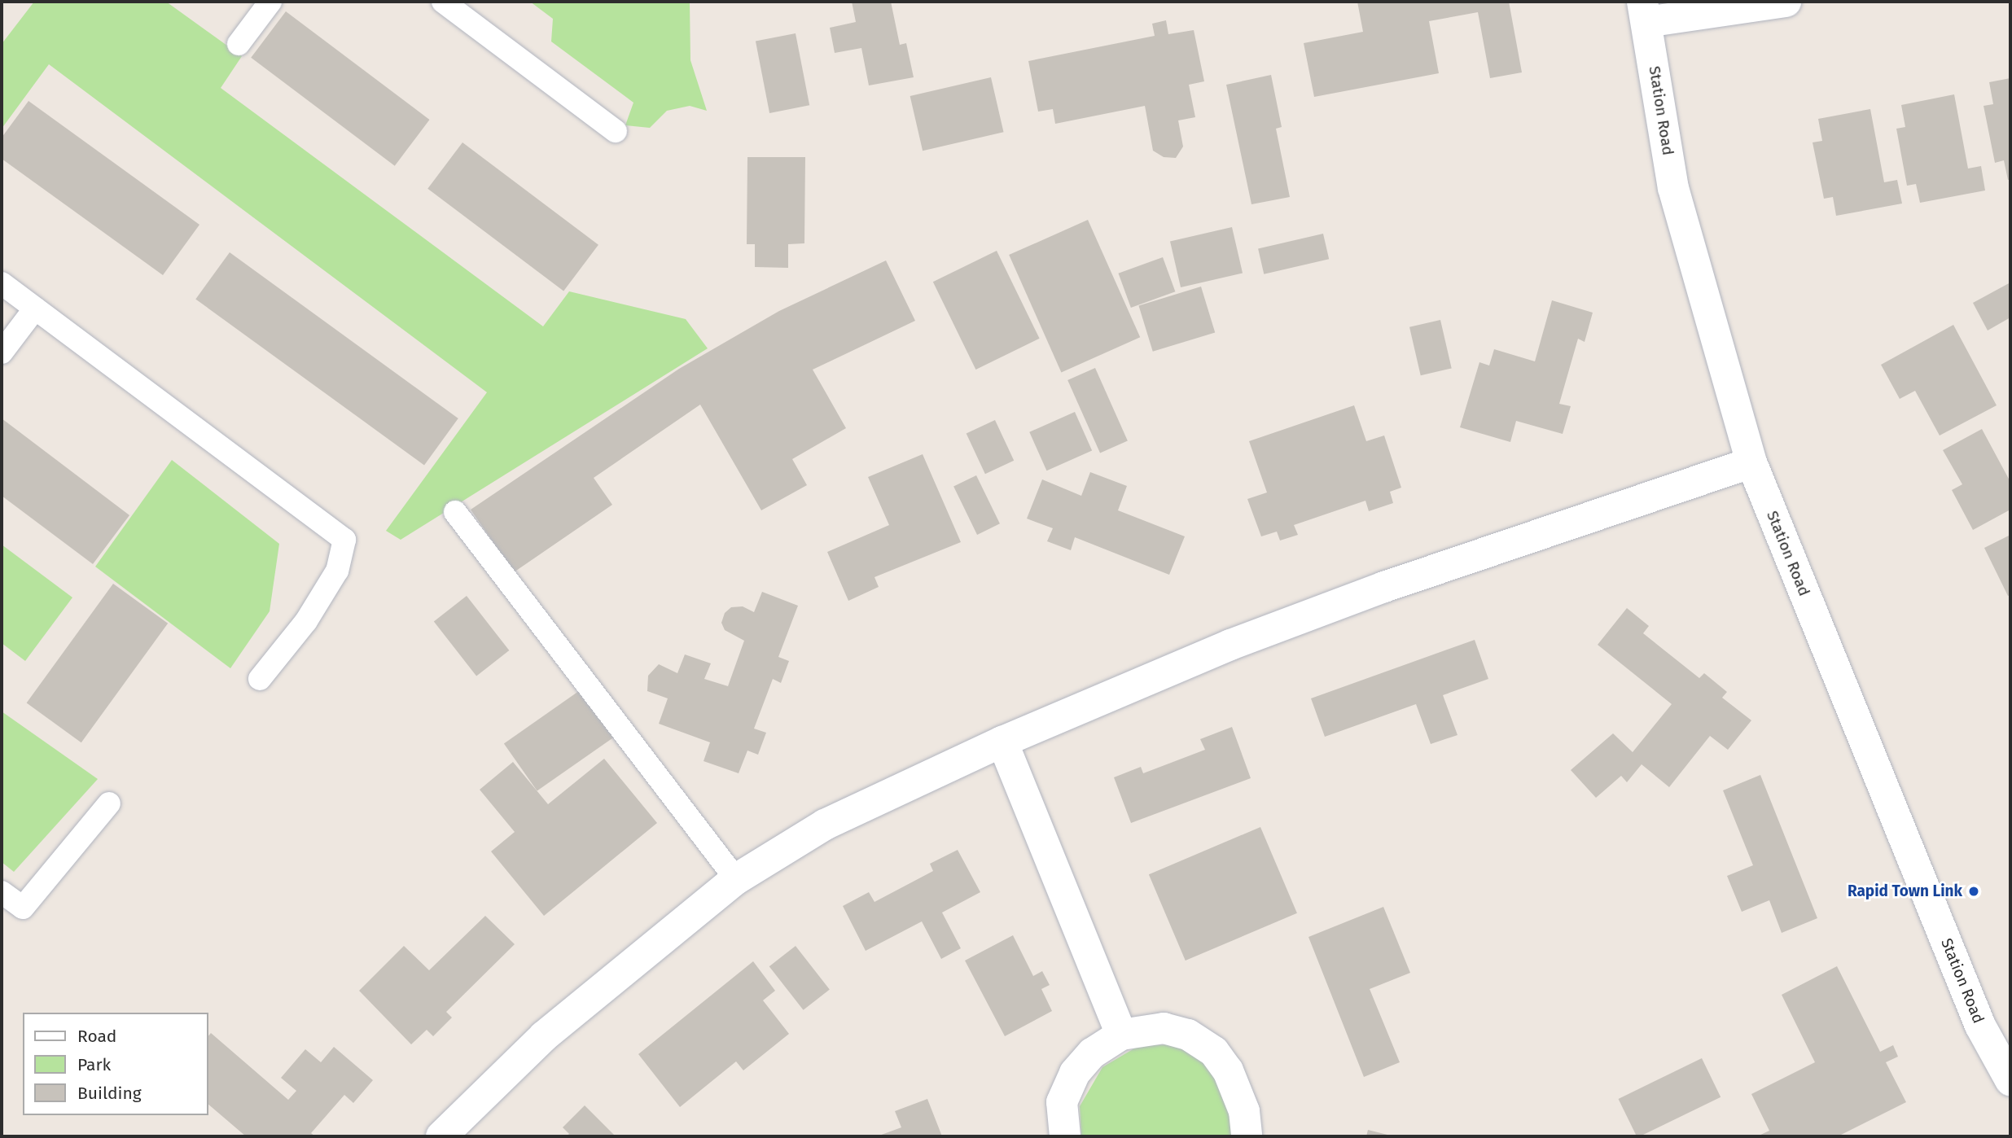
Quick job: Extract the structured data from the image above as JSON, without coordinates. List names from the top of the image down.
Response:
{
  "streets": {
    "street": ["Station Road"]
  },
  "places": ["Rapid Town Link"],
  "legend": ["Road", "Park", "Building"]
}
